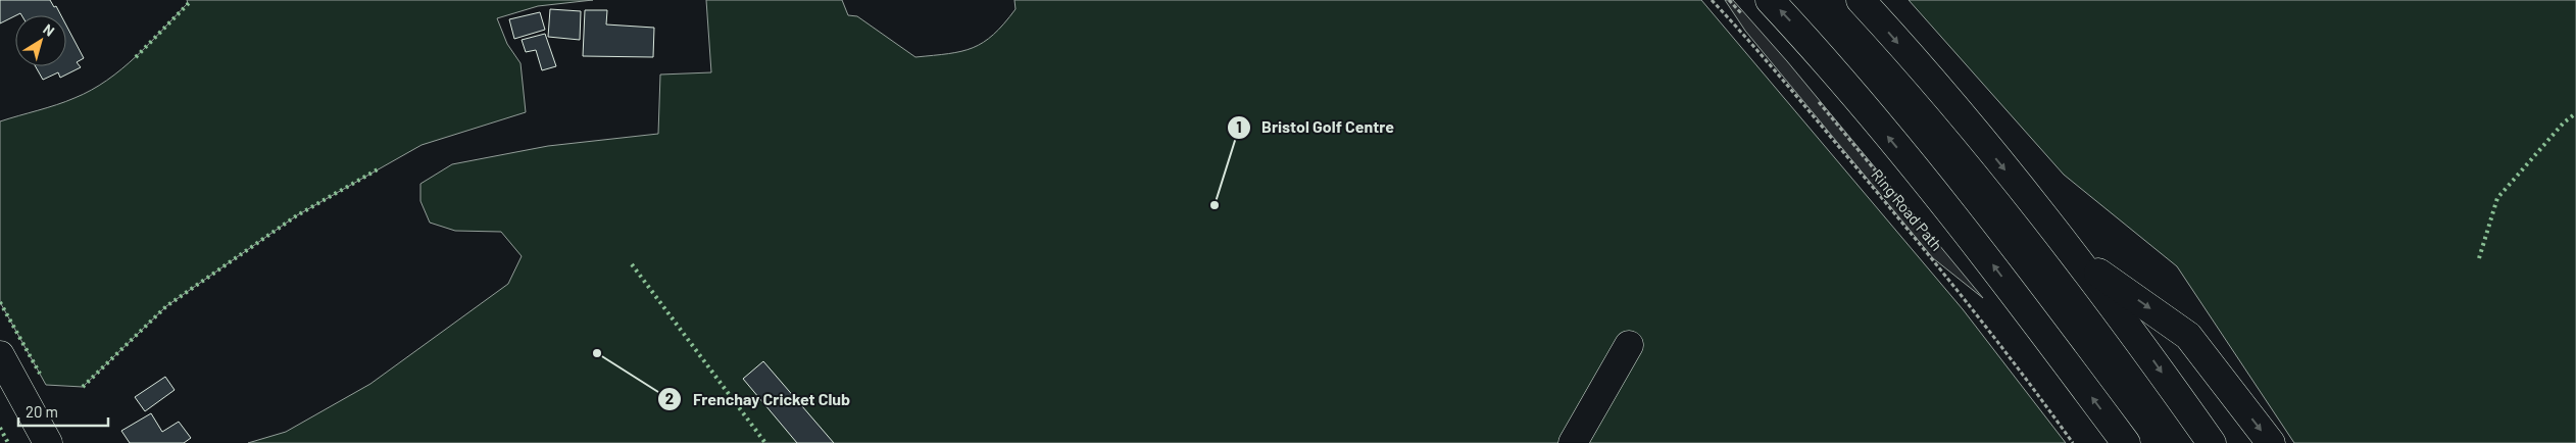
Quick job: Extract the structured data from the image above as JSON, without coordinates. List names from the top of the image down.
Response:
{
  "streets": {
    "path": ["Ring Road Path"]
  },
  "places": ["Bristol Golf Centre", "Frenchay Cricket Club"],
  "scale_bar": "20 m",
  "north": "top right"
}
